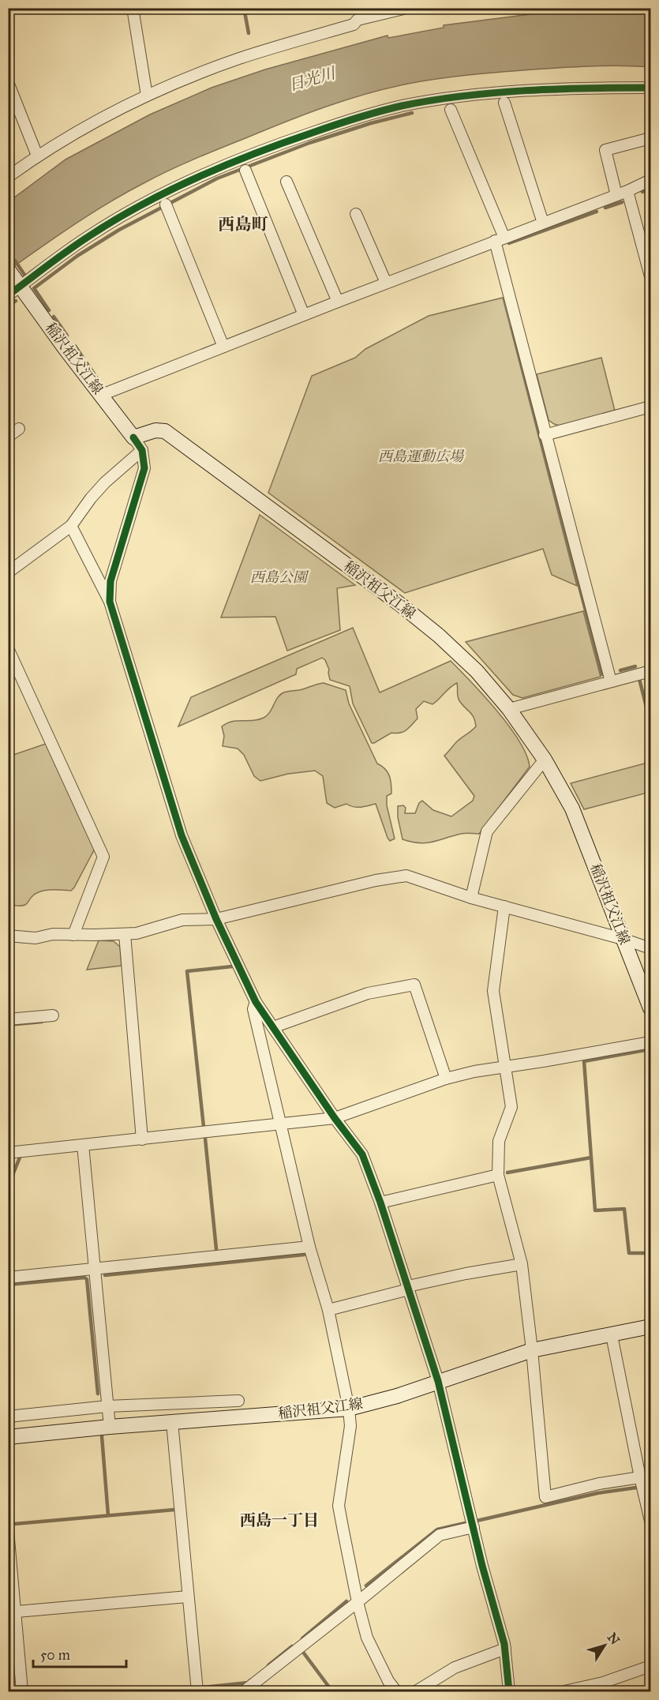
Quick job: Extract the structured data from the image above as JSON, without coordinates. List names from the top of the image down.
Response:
{
  "streets": {
    "main road": ["稲沢祖父江線"]
  },
  "districts": ["西島町", "西島一丁目"],
  "water": ["日光川"],
  "parks": ["西島運動広場", "西島公園"],
  "scale_bar": "50 m",
  "north": "top right"
}
